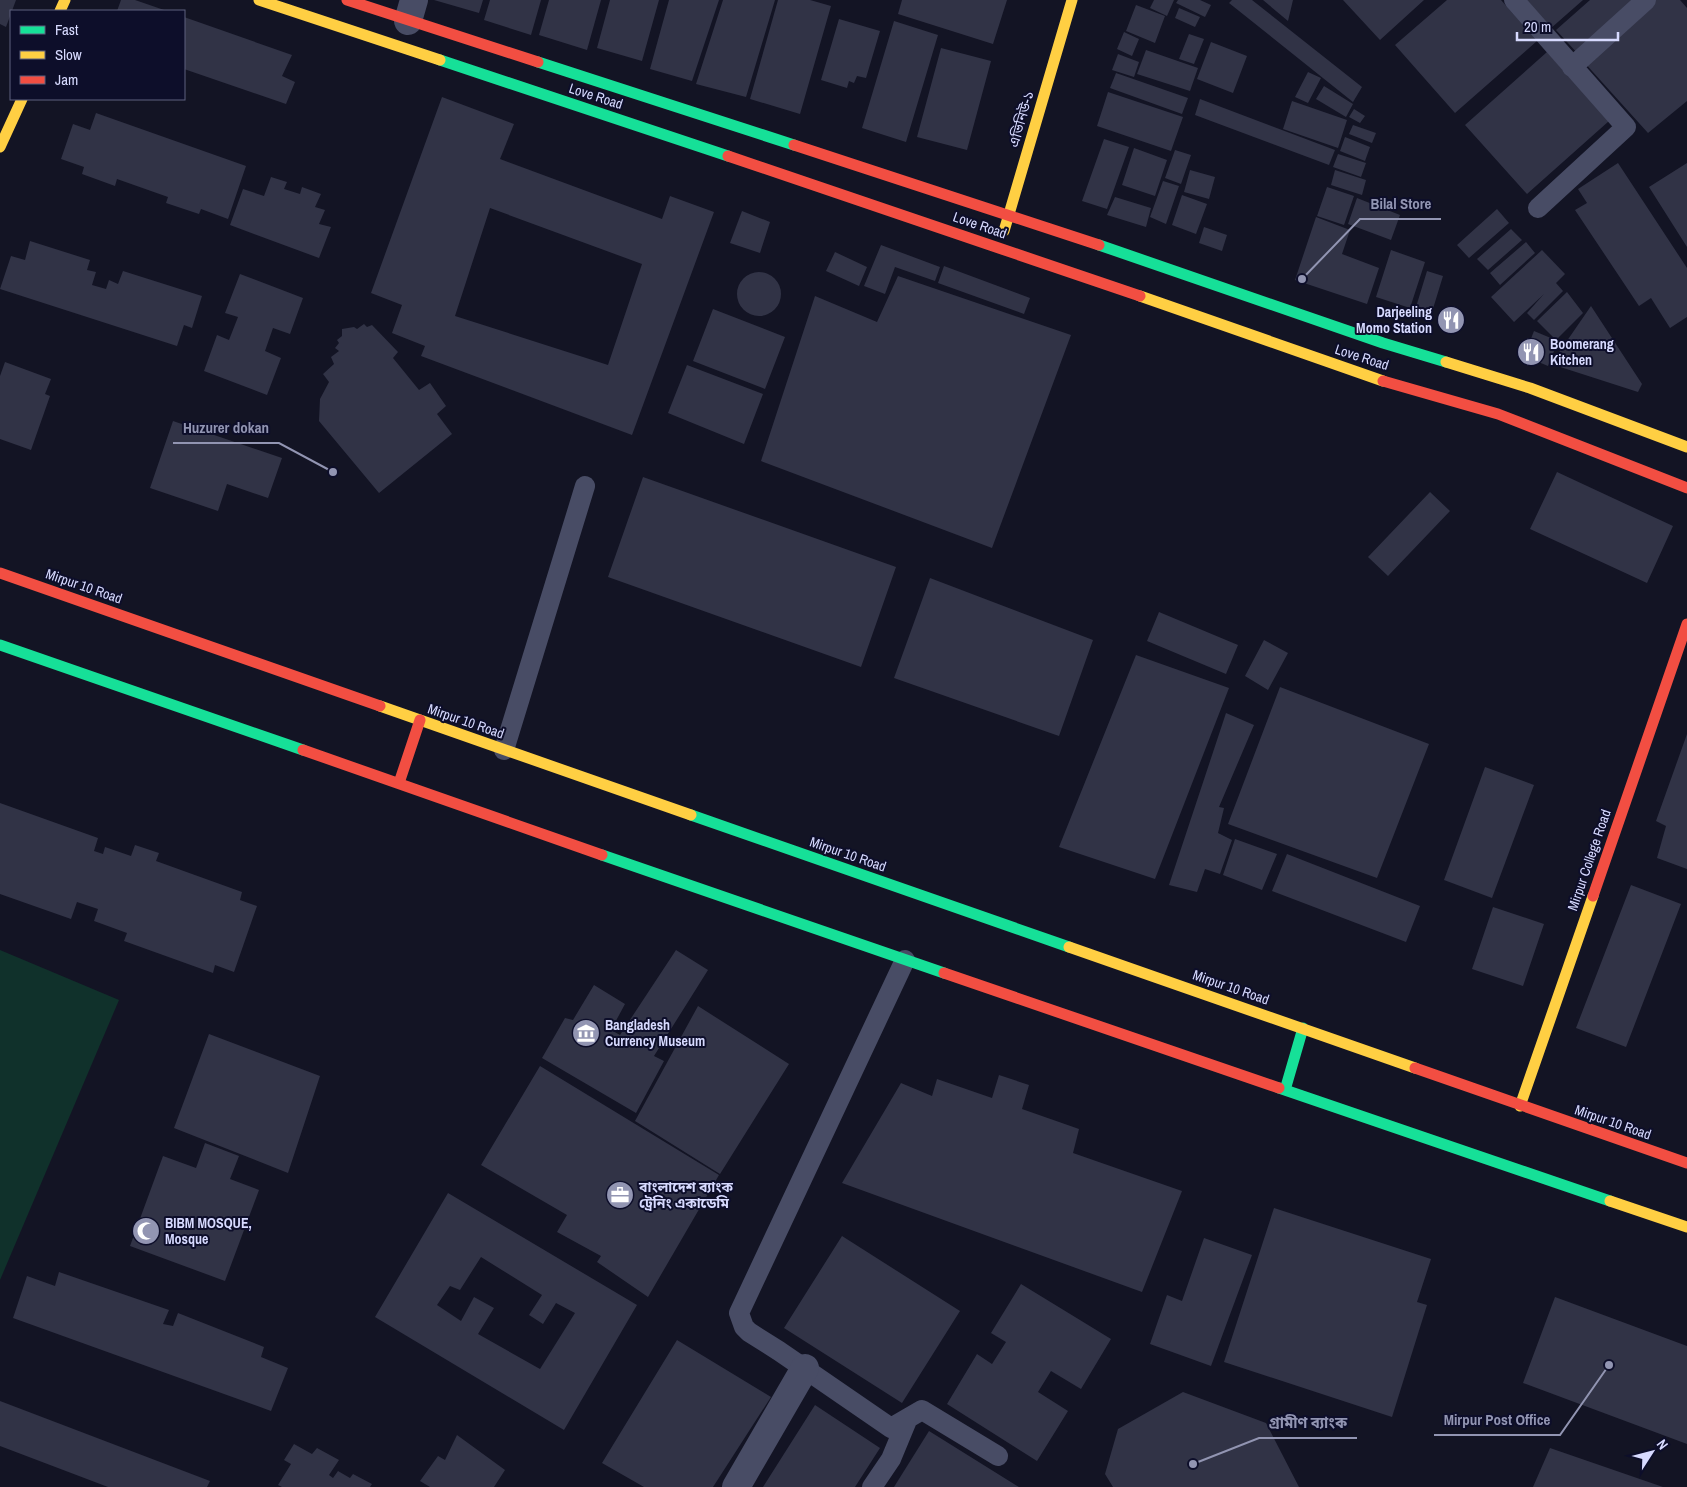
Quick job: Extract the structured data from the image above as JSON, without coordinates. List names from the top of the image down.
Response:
{
  "streets": {
    "street": [
      "Love Road",
      "এভিনিউ-১",
      "Mirpur 10 Road",
      "Mirpur College Road"
    ]
  },
  "crossings": [
    ["Love Road", "এভিনিউ-১"],
    ["Mirpur 10 Road", "Mirpur College Road"]
  ],
  "places": {
    "other": [
      "Bilal Store",
      "Huzurer dokan",
      "Mirpur Post Office",
      "গ্রামীণ ব্যাংক"
    ],
    "restaurant": ["Darjeeling Momo Station", "Boomerang Kitchen"],
    "museum": ["Bangladesh Currency Museum"],
    "office": ["বাংলাদেশ ব্যাংক ট্রেনিং একাডেমি"],
    "mosque": ["BIBM MOSQUE, Mosque"]
  },
  "legend": ["Fast", "Slow", "Jam"],
  "scale_bar": "20 m",
  "north": "top right"
}
